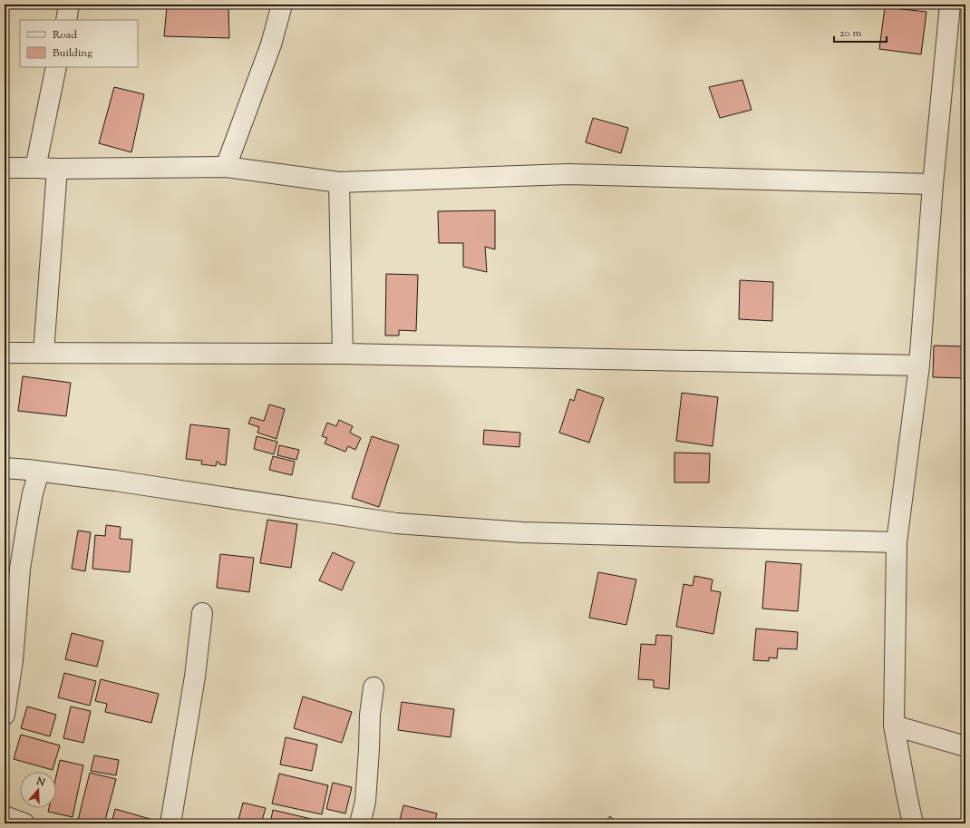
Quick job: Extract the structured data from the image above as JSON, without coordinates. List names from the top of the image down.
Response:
{
  "legend": ["Road", "Building"],
  "scale_bar": "20 m",
  "north": "top"
}
